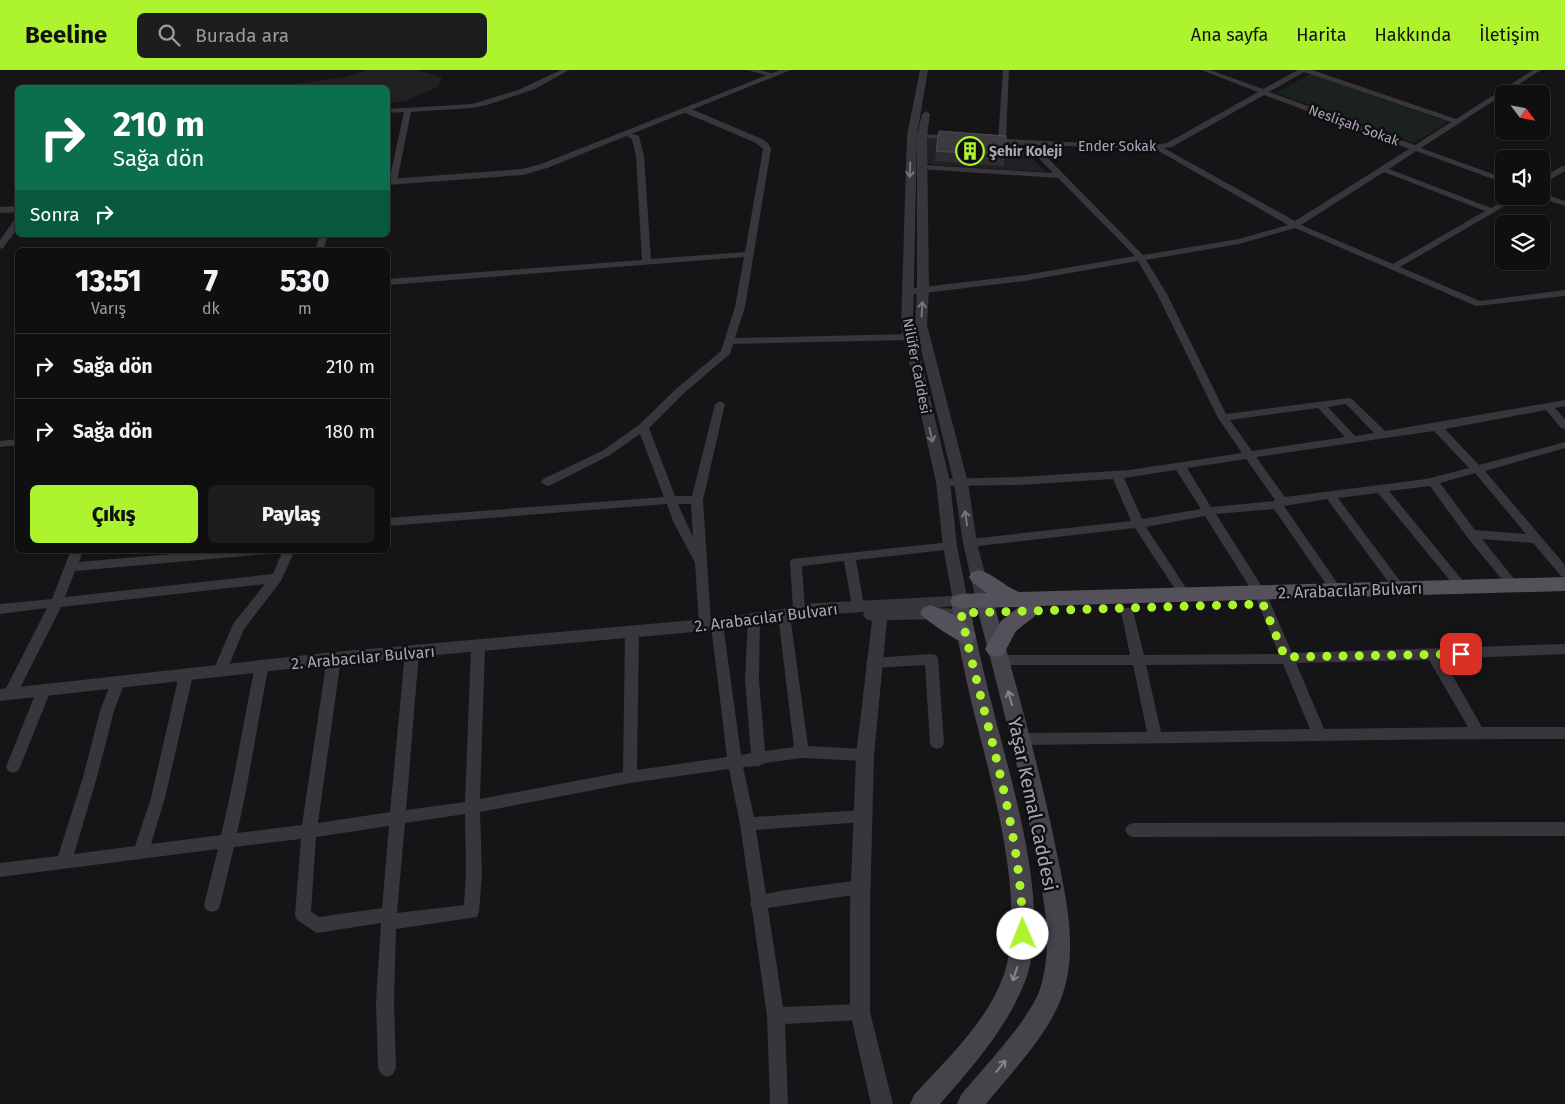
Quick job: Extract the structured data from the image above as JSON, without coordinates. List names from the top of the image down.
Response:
{
  "streets": {
    "main road": ["2. Arabacılar Bulvarı", "Yaşar Kemal Caddesi"],
    "street": ["Neslişah Sokak", "Ender Sokak", "Nilüfer Caddesi"]
  },
  "crossings": [
    ["Neslişah Sokak", "Ender Sokak"],
    ["Nilüfer Caddesi", "Yaşar Kemal Caddesi"]
  ],
  "places": {
    "building": ["Şehir Koleji"]
  },
  "north": "bottom right",
  "page": {
    "header": "Beeline",
    "search": "Burada ara",
    "nav": [
      "Ana sayfa",
      "Harita",
      "Hakkında",
      "İletişim"
    ],
    "turn": ["210 m", "Sağa dön"],
    "then": "Sonra",
    "eta": [
      "13:51",
      "Varış",
      "7",
      "dk",
      "530",
      "m"
    ],
    "list": [
      {
        "name": "Sağa dön",
        "value": "210 m"
      },
      {
        "name": "Sağa dön",
        "value": "180 m"
      }
    ],
    "buttons": ["Çıkış", "Paylaş"]
  }
}
